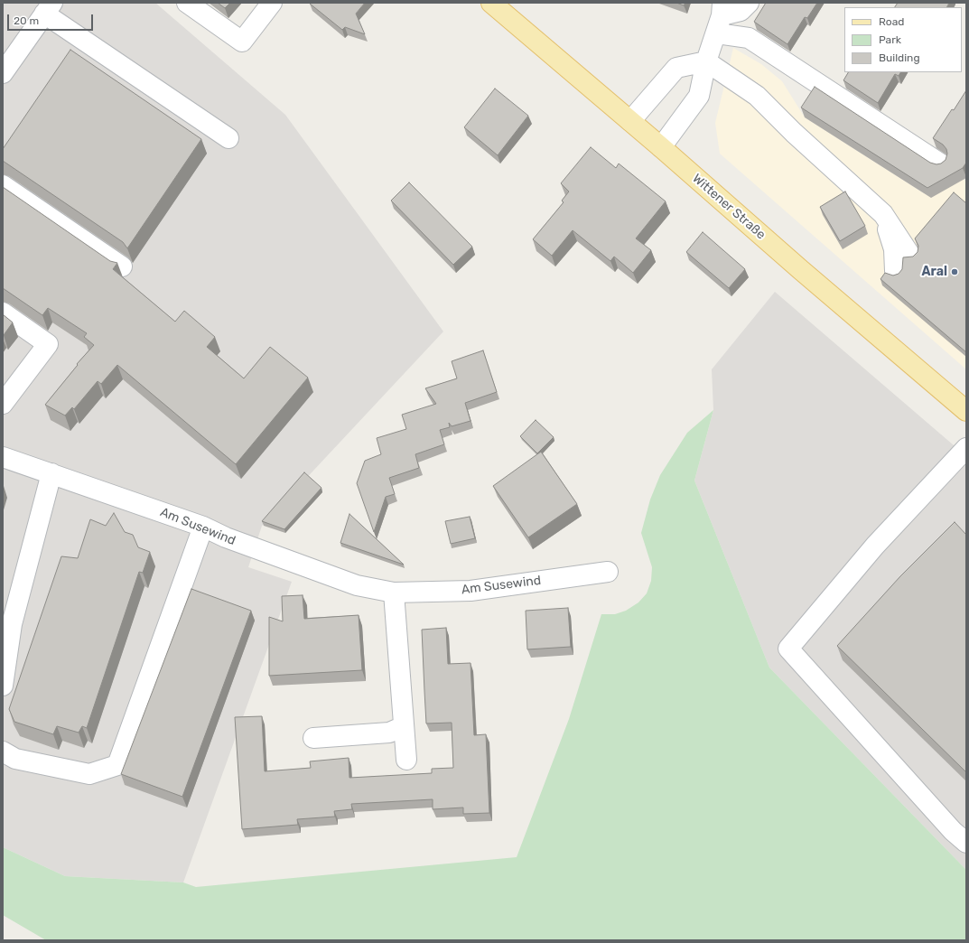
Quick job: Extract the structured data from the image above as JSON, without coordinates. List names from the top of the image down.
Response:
{
  "streets": {
    "main road": ["Wittener Straße"],
    "street": ["Am Susewind"]
  },
  "places": ["Aral"],
  "legend": ["Road", "Park", "Building"],
  "scale_bar": "20 m"
}
